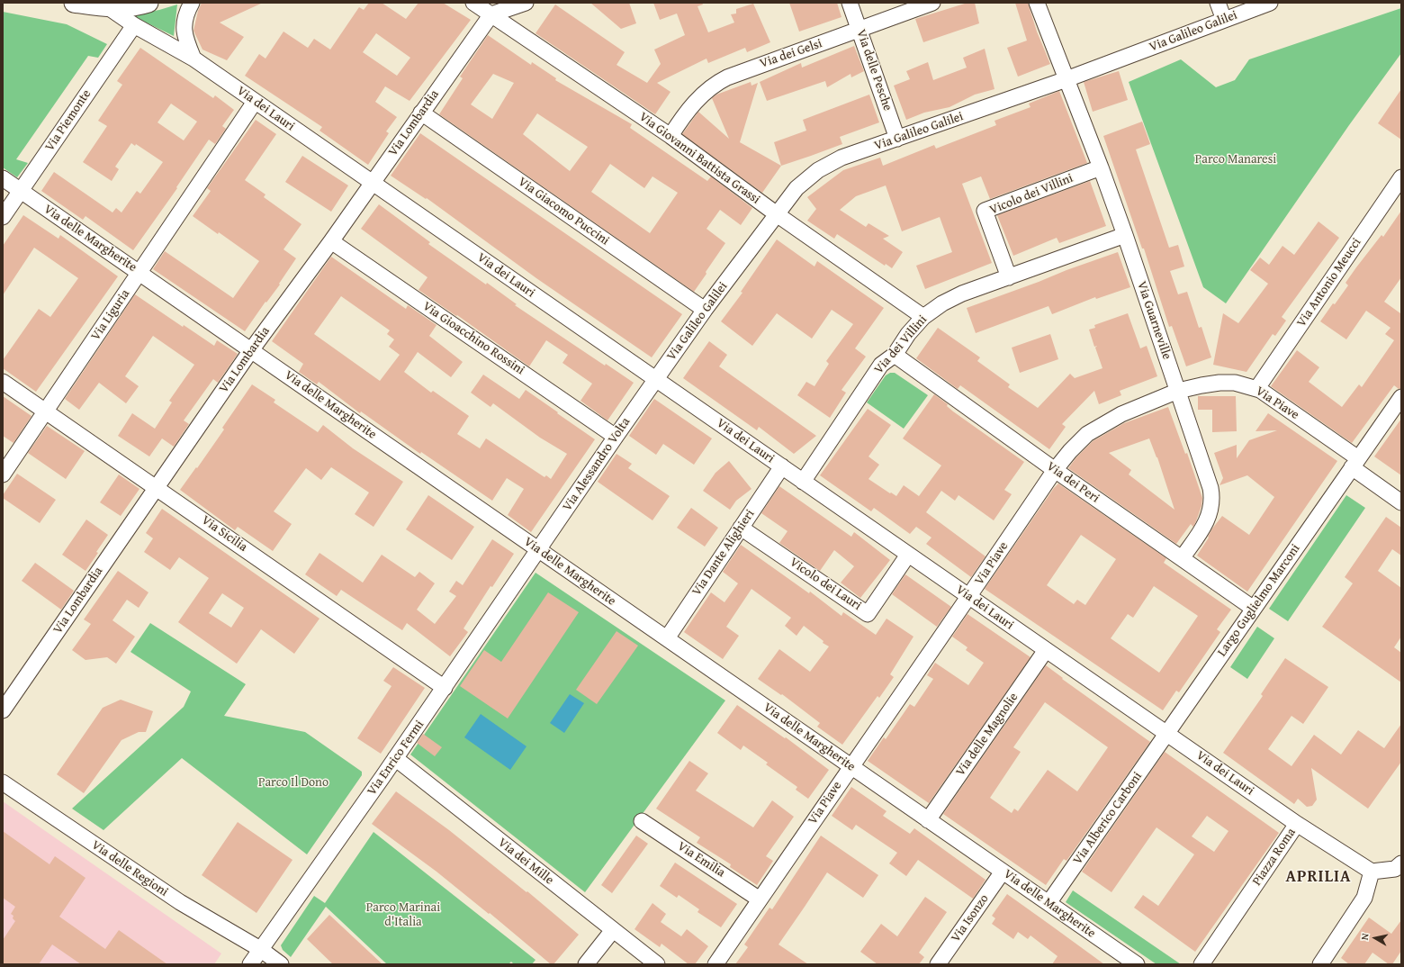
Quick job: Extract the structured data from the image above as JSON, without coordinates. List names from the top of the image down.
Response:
{
  "streets": {
    "street": [
      "Via Galileo Galilei",
      "Via dei Gelsi",
      "Via delle Pesche",
      "Via dei Lauri",
      "Via Piemonte",
      "Via Lombardia",
      "Via Giovanni Battista Grassi",
      "Vicolo dei Villini",
      "Via Giacomo Puccini",
      "Via delle Margherite",
      "Via Antonio Meucci",
      "Via Liguria",
      "Via Guarneville",
      "Via Gioacchino Rossini",
      "Via dei Villini",
      "Via Piave",
      "Via Alessandro Volta",
      "Via dei Peri",
      "Via Sicilia",
      "Via Dante Alighieri",
      "Vicolo dei Lauri",
      "Largo Guglielmo Marconi",
      "Via delle Magnolie",
      "Via Enrico Fermi",
      "Via Alberico Carboni",
      "Piazza Roma",
      "Via Emilia",
      "Via dei Mille",
      "Via delle Regioni",
      "Via Isonzo"
    ]
  },
  "crossings": [
    ["Via Galileo Galilei", "Via delle Pesche"],
    ["Via Galileo Galilei", "Via dei Lauri"],
    ["Via Galileo Galilei", "Via Giovanni Battista Grassi"],
    ["Via Galileo Galilei", "Via Giacomo Puccini"],
    ["Via Galileo Galilei", "Via Guarneville"],
    ["Via Galileo Galilei", "Via Alessandro Volta"],
    ["Via dei Gelsi", "Via delle Pesche"],
    ["Via dei Gelsi", "Via Giovanni Battista Grassi"],
    ["Via dei Lauri", "Via Piemonte"],
    ["Via dei Lauri", "Via Lombardia"],
    ["Via dei Lauri", "Via Liguria"],
    ["Via dei Lauri", "Via dei Villini"],
    ["Via dei Lauri", "Via Piave"],
    ["Via dei Lauri", "Via Alessandro Volta"],
    ["Via dei Lauri", "Via Dante Alighieri"],
    ["Via dei Lauri", "Vicolo dei Lauri"],
    ["Via dei Lauri", "Largo Guglielmo Marconi"],
    ["Via dei Lauri", "Via delle Magnolie"],
    ["Via dei Lauri", "Via Alberico Carboni"],
    ["Via dei Lauri", "Piazza Roma"],
    ["Via Piemonte", "Via delle Margherite"],
    ["Via Lombardia", "Via Giovanni Battista Grassi"],
    ["Via Lombardia", "Via Giacomo Puccini"],
    ["Via Lombardia", "Via delle Margherite"],
    ["Via Lombardia", "Via Gioacchino Rossini"],
    ["Via Lombardia", "Via Sicilia"],
    ["Via Giovanni Battista Grassi", "Via dei Villini"],
    ["Vicolo dei Villini", "Via Guarneville"],
    ["Vicolo dei Villini", "Via dei Villini"],
    ["Via delle Margherite", "Via Liguria"],
    ["Via delle Margherite", "Via Piave"],
    ["Via delle Margherite", "Via Alessandro Volta"],
    ["Via delle Margherite", "Via Dante Alighieri"],
    ["Via delle Margherite", "Via delle Magnolie"],
    ["Via delle Margherite", "Via Enrico Fermi"],
    ["Via delle Margherite", "Via Alberico Carboni"],
    ["Via delle Margherite", "Via Isonzo"],
    ["Via Antonio Meucci", "Via Piave"],
    ["Via Liguria", "Via Sicilia"],
    ["Via Guarneville", "Via dei Villini"],
    ["Via Guarneville", "Via Piave"],
    ["Via Guarneville", "Via dei Peri"],
    ["Via Gioacchino Rossini", "Via Alessandro Volta"],
    ["Via dei Villini", "Via dei Peri"],
    ["Via Piave", "Via dei Peri"],
    ["Via Piave", "Largo Guglielmo Marconi"],
    ["Via Piave", "Via Emilia"],
    ["Via Alessandro Volta", "Via Enrico Fermi"],
    ["Via dei Peri", "Largo Guglielmo Marconi"],
    ["Via Sicilia", "Via Enrico Fermi"],
    ["Via Dante Alighieri", "Vicolo dei Lauri"],
    ["Largo Guglielmo Marconi", "Via Alberico Carboni"],
    ["Via Enrico Fermi", "Via dei Mille"],
    ["Via Enrico Fermi", "Via delle Regioni"]
  ],
  "districts": ["APRILIA"],
  "parks": ["Parco Manaresi", "Parco Il Dono", "Parco Marinai d'Italia"],
  "north": "left"
}
